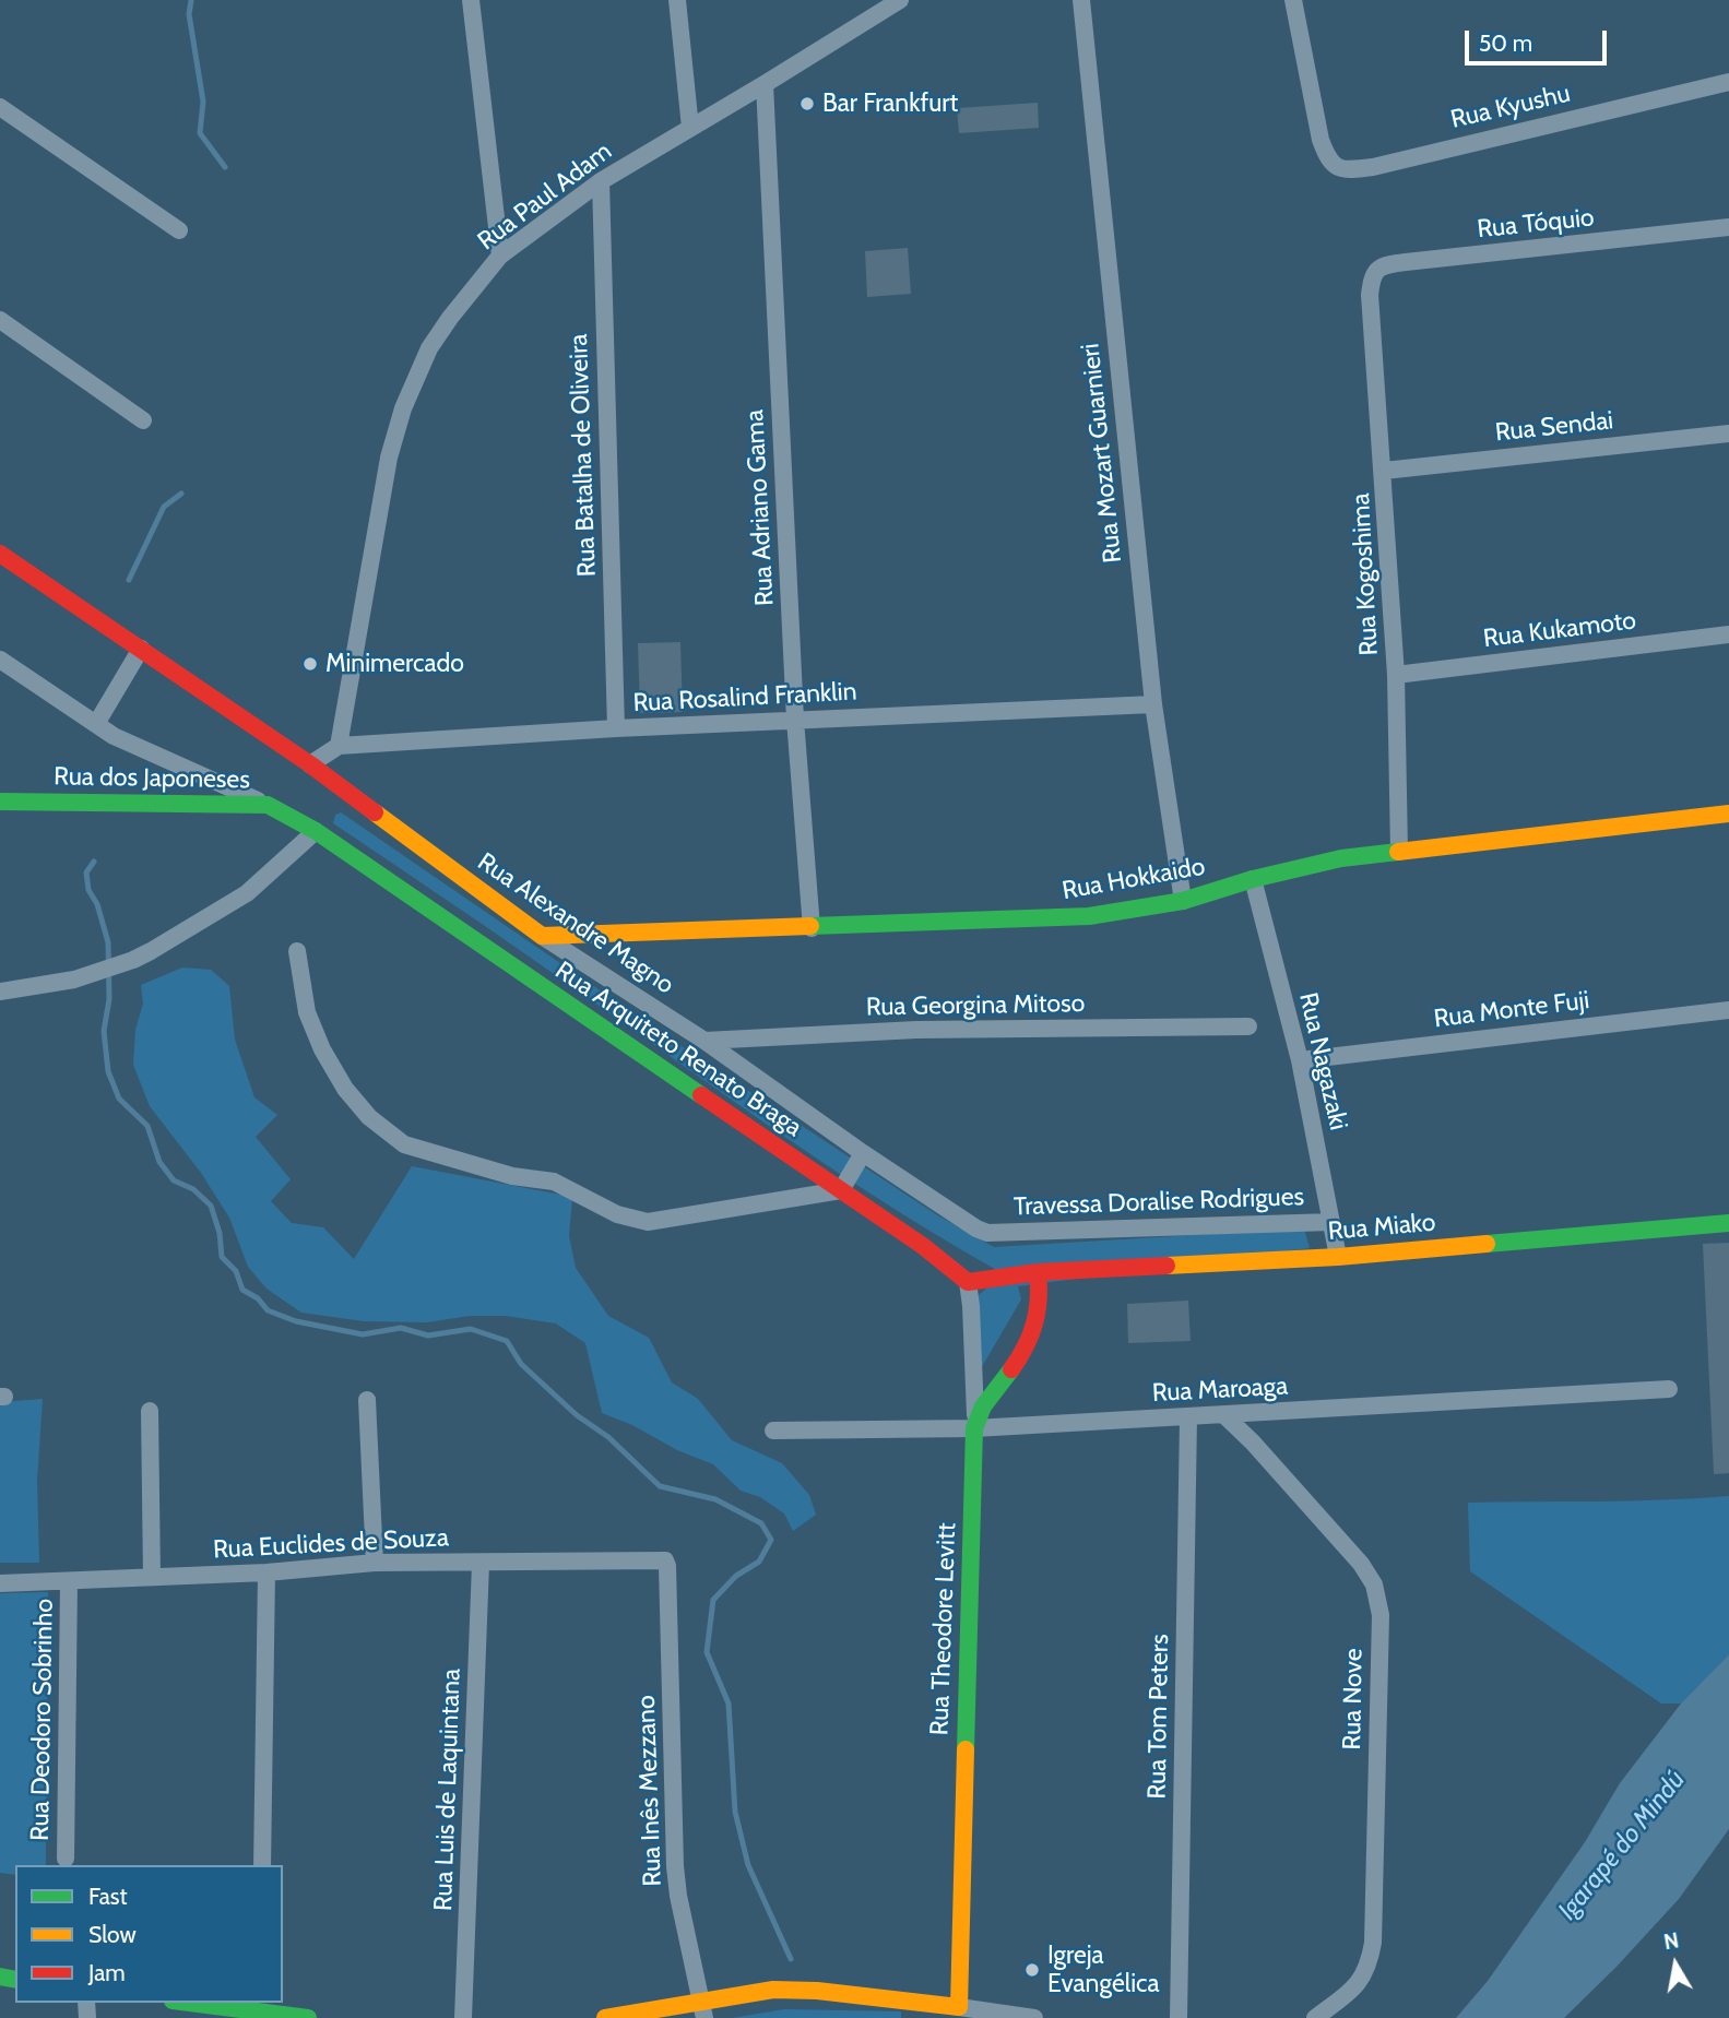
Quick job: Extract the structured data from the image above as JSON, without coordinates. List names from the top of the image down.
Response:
{
  "streets": {
    "street": [
      "Rua Kyushu",
      "Rua Paul Adam",
      "Rua Tóquio",
      "Rua Sendai",
      "Rua Mozart Guarnieri",
      "Rua Batalha de Oliveira",
      "Rua Adriano Gama",
      "Rua Kogoshima",
      "Rua Kukamoto",
      "Rua Rosalind Franklin",
      "Rua dos Japoneses",
      "Rua Hokkaido",
      "Rua Alexandre Magno",
      "Rua Georgina Mitoso",
      "Rua Monte Fuji",
      "Rua Arquiteto Renato Braga",
      "Rua Nagazaki",
      "Travessa Doralise Rodrigues",
      "Rua Miako",
      "Rua Maroaga",
      "Rua Euclides de Souza",
      "Rua Theodore Levitt",
      "Rua Nove",
      "Rua Tom Peters",
      "Rua Deodoro Sobrinho",
      "Rua Luis de Laquintana",
      "Rua Inês Mezzano"
    ]
  },
  "crossings": [
    ["Rua Paul Adam", "Rua Batalha de Oliveira"],
    ["Rua Paul Adam", "Rua Adriano Gama"],
    ["Rua Paul Adam", "Rua Rosalind Franklin"],
    ["Rua Tóquio", "Rua Kogoshima"],
    ["Rua Sendai", "Rua Kogoshima"],
    ["Rua Mozart Guarnieri", "Rua Rosalind Franklin"],
    ["Rua Mozart Guarnieri", "Rua Hokkaido"],
    ["Rua Batalha de Oliveira", "Rua Rosalind Franklin"],
    ["Rua Adriano Gama", "Rua Rosalind Franklin"],
    ["Rua Adriano Gama", "Rua Hokkaido"],
    ["Rua Kogoshima", "Rua Kukamoto"],
    ["Rua Kogoshima", "Rua Hokkaido"],
    ["Rua dos Japoneses", "Rua Arquiteto Renato Braga"],
    ["Rua Hokkaido", "Rua Alexandre Magno"],
    ["Rua Hokkaido", "Rua Nagazaki"],
    ["Rua Alexandre Magno", "Rua Georgina Mitoso"],
    ["Rua Alexandre Magno", "Travessa Doralise Rodrigues"],
    ["Rua Monte Fuji", "Rua Nagazaki"],
    ["Rua Nagazaki", "Travessa Doralise Rodrigues"],
    ["Rua Nagazaki", "Rua Miako"],
    ["Rua Maroaga", "Rua Theodore Levitt"],
    ["Rua Maroaga", "Rua Nove"],
    ["Rua Maroaga", "Rua Tom Peters"],
    ["Rua Euclides de Souza", "Rua Deodoro Sobrinho"],
    ["Rua Euclides de Souza", "Rua Luis de Laquintana"],
    ["Rua Euclides de Souza", "Rua Inês Mezzano"]
  ],
  "water": ["Igarapé do Mindú"],
  "places": ["Bar Frankfurt", "Minimercado", "Igreja Evangélica"],
  "legend": ["Fast", "Slow", "Jam"],
  "scale_bar": "50 m",
  "north": "top"
}
